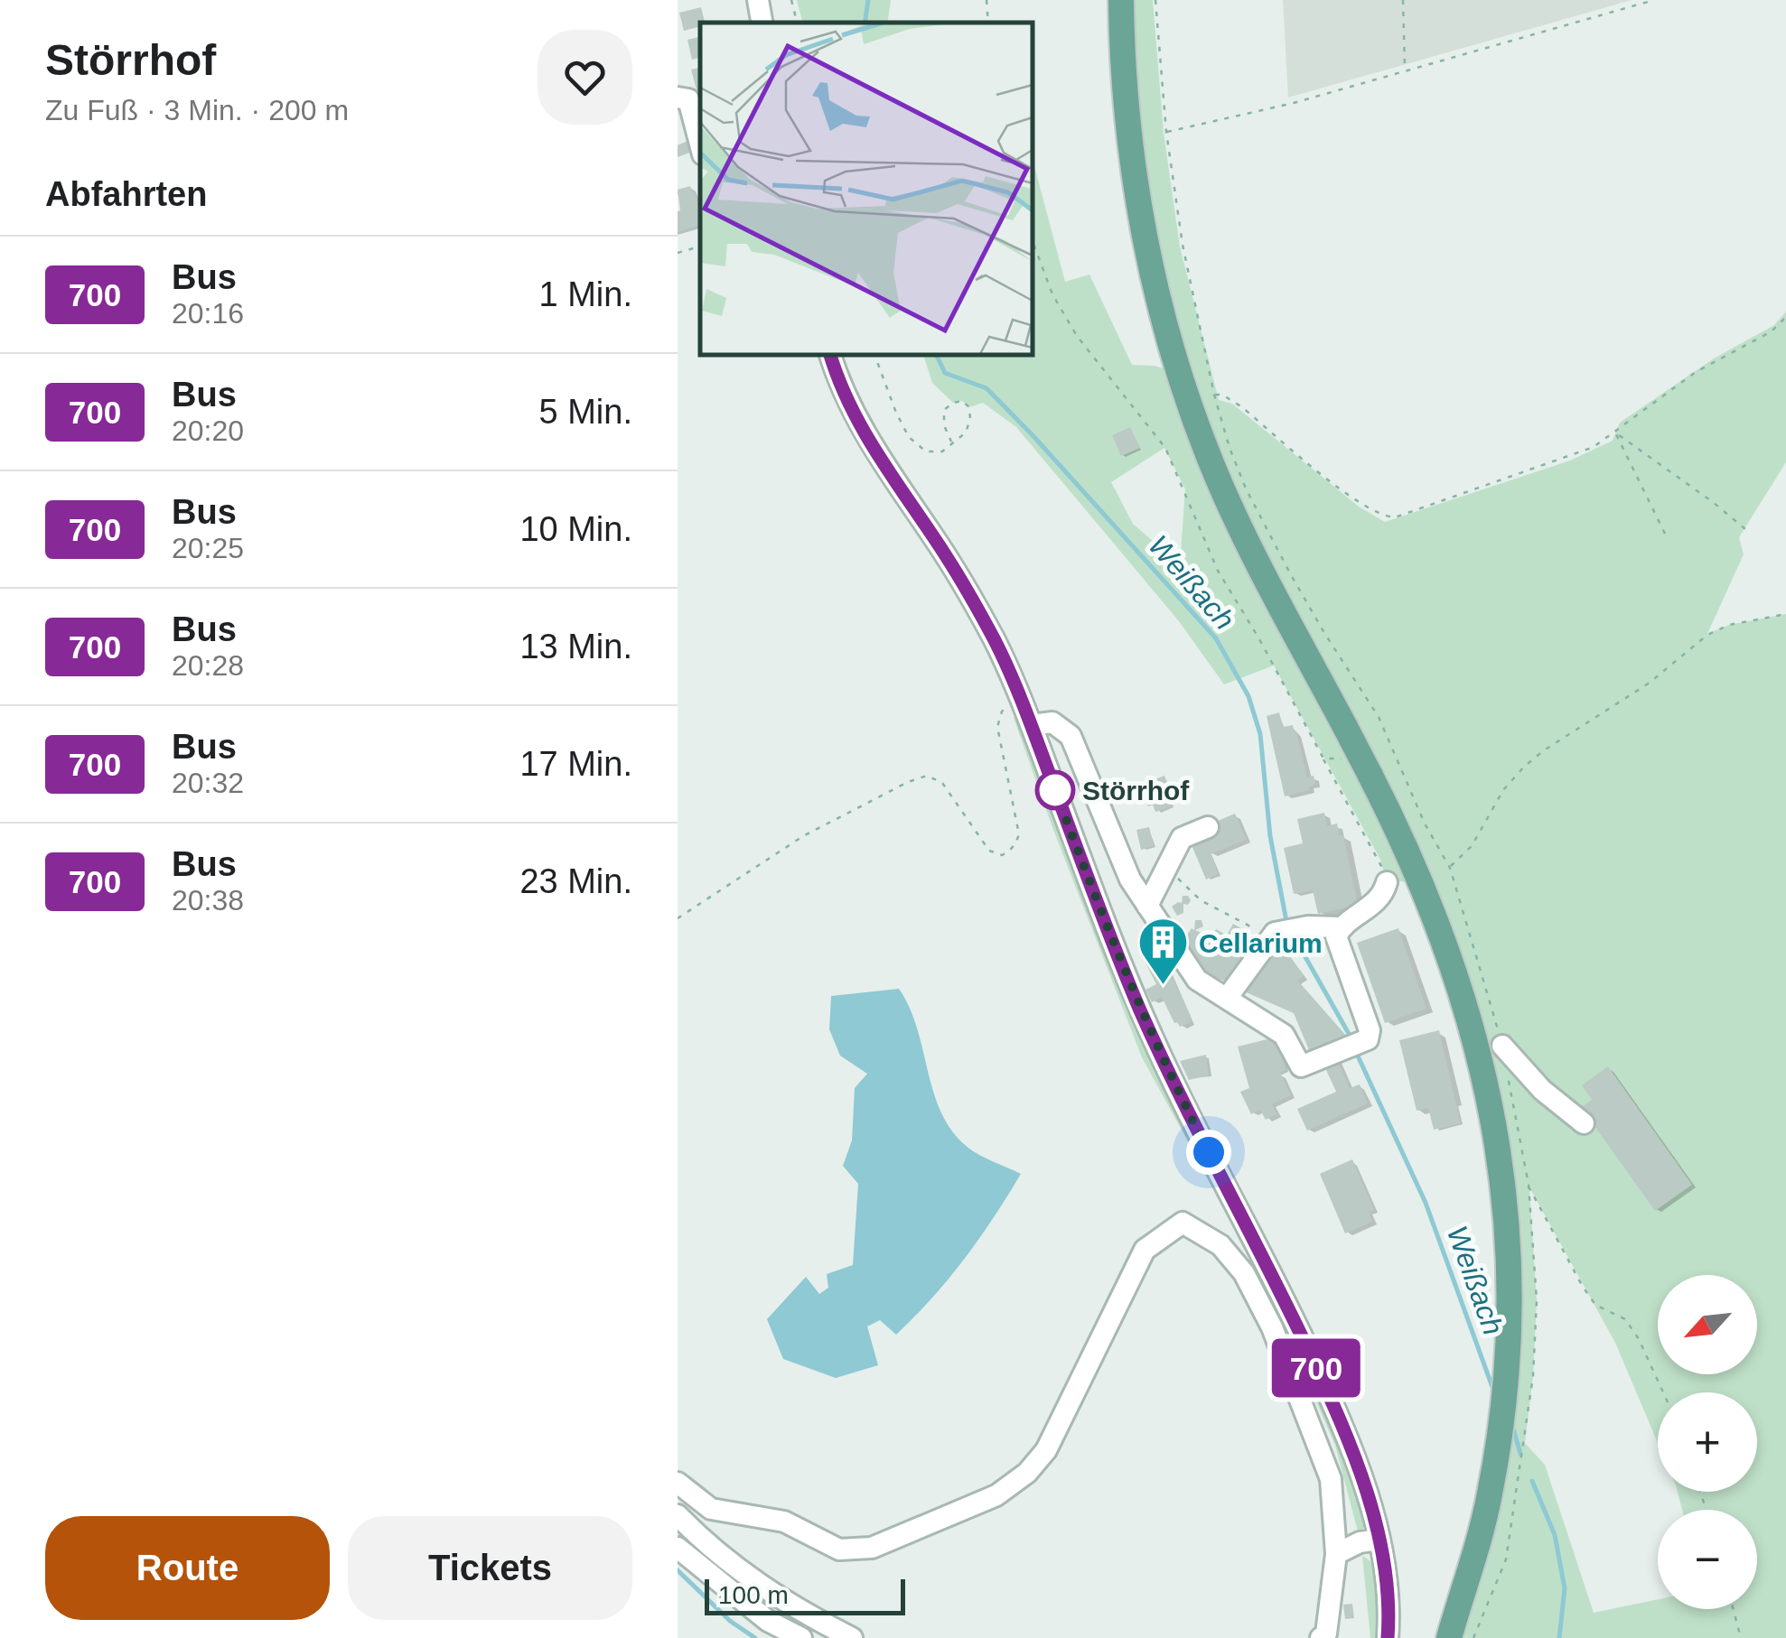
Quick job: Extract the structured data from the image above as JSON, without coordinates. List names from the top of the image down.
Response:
{
  "water": ["Weißach"],
  "places": {
    "other": ["Störrhof"],
    "building": ["Cellarium"]
  },
  "lines": ["bus line 700"],
  "scale_bar": "100 m",
  "north": "bottom left",
  "page": {
    "heading": [
      ["Störrhof", "Zu Fuß · 3 Min. · 200 m"],
      "Abfahrten"
    ],
    "on_map": "700",
    "list": [
      {
        "mark": "700",
        "name": "Bus",
        "note": "20:16",
        "value": "1 Min."
      },
      {
        "mark": "700",
        "name": "Bus",
        "note": "20:20",
        "value": "5 Min."
      },
      {
        "mark": "700",
        "name": "Bus",
        "note": "20:25",
        "value": "10 Min."
      },
      {
        "mark": "700",
        "name": "Bus",
        "note": "20:28",
        "value": "13 Min."
      },
      {
        "mark": "700",
        "name": "Bus",
        "note": "20:32",
        "value": "17 Min."
      },
      {
        "mark": "700",
        "name": "Bus",
        "note": "20:38",
        "value": "23 Min."
      }
    ],
    "map_buttons": ["+", "−"],
    "buttons": ["Route", "Tickets"],
    "scale": "100 m"
  }
}
